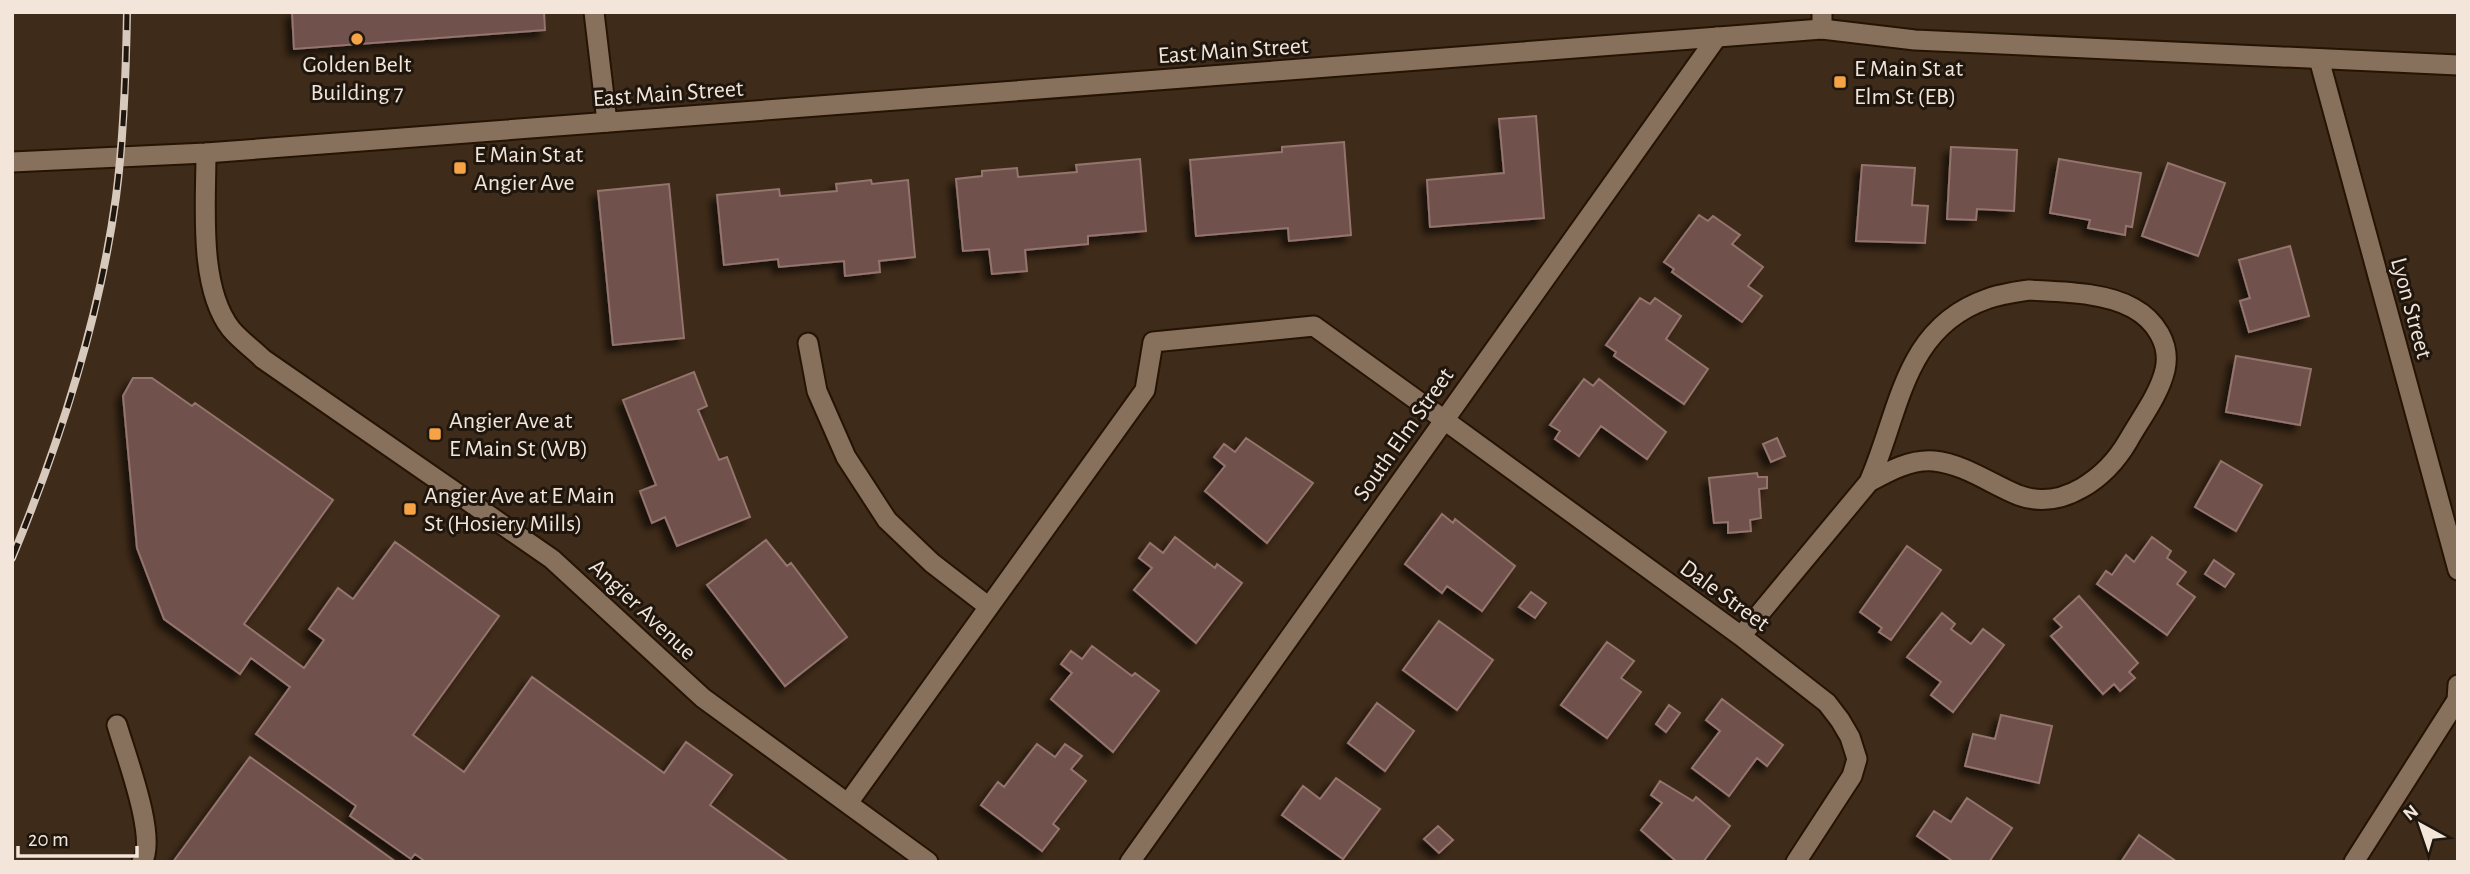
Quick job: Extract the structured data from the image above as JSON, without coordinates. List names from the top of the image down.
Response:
{
  "streets": {
    "street": [
      "East Main Street",
      "Lyon Street",
      "South Elm Street",
      "Dale Street",
      "Angier Avenue"
    ]
  },
  "crossings": [
    ["East Main Street", "Lyon Street"],
    ["East Main Street", "South Elm Street"],
    ["East Main Street", "Angier Avenue"],
    ["South Elm Street", "Dale Street"]
  ],
  "places": {
    "other": ["Golden Belt Building 7"],
    "transit": [
      "E Main St at Elm St (EB)",
      "E Main St at Angier Ave",
      "Angier Ave at E Main St (WB)",
      "Angier Ave at E Main St (Hosiery Mills)"
    ]
  },
  "scale_bar": "20 m",
  "north": "top left"
}
